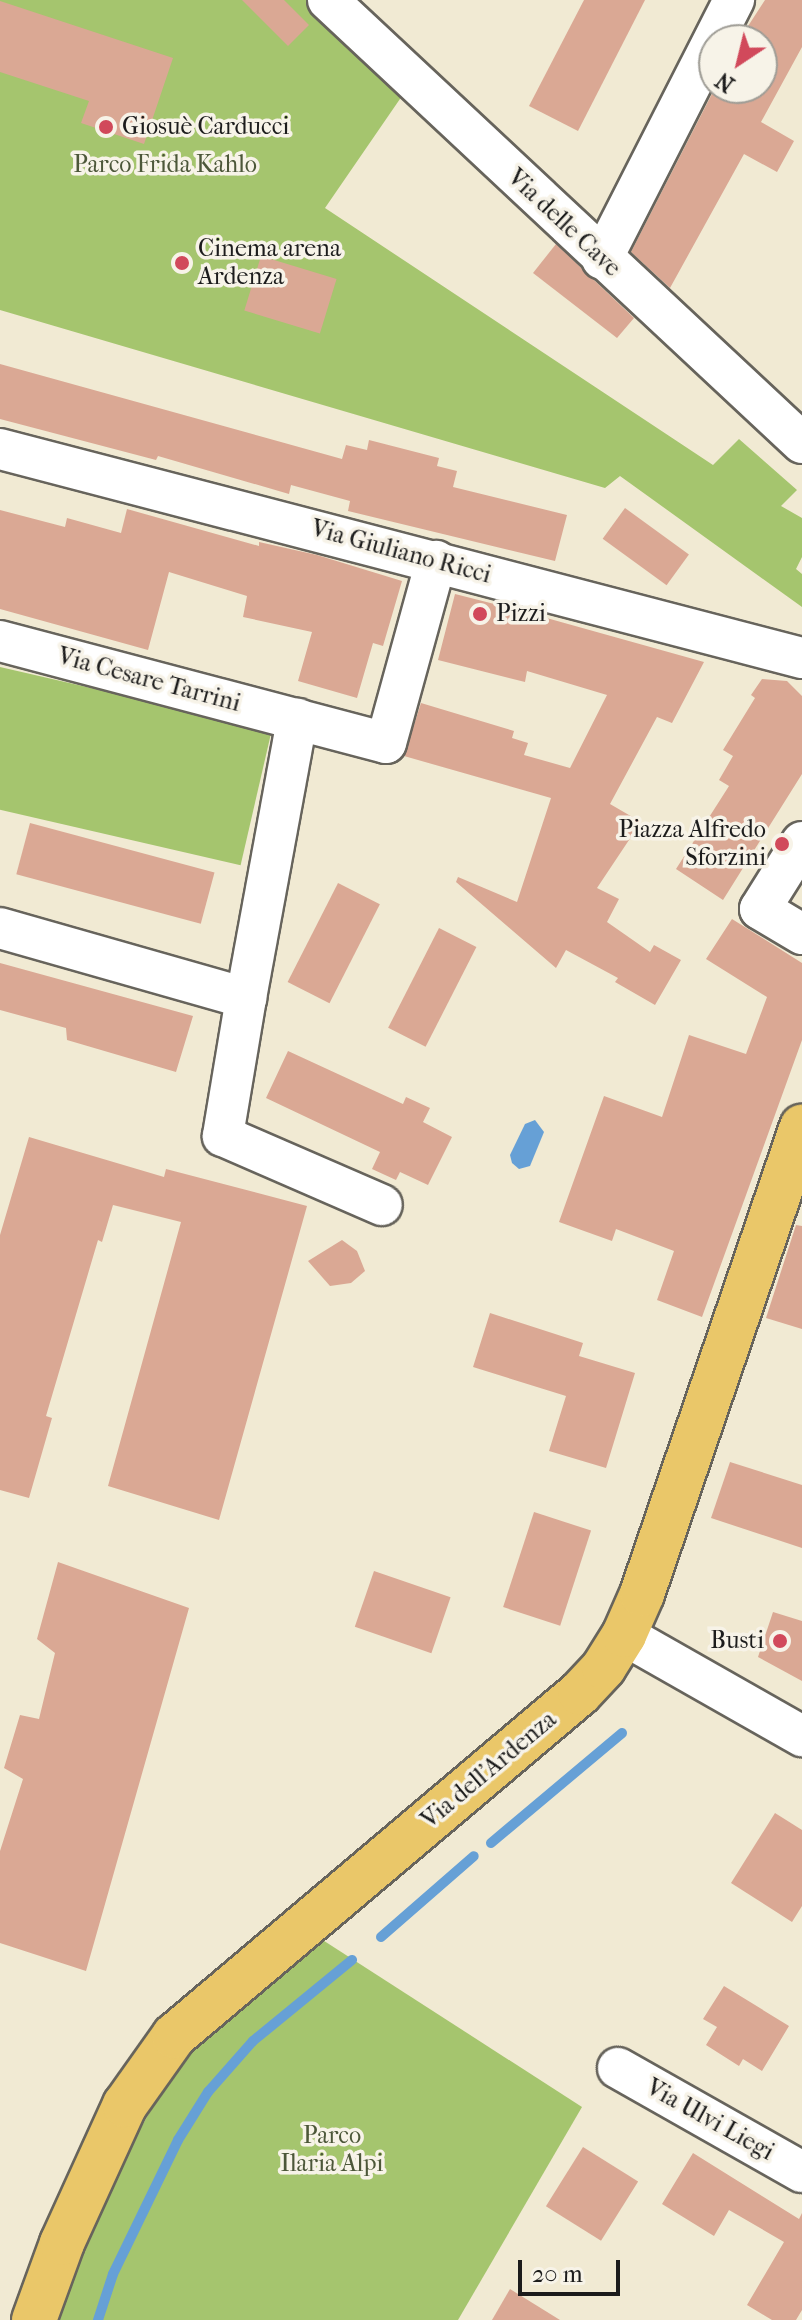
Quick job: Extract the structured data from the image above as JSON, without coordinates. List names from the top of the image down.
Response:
{
  "streets": {
    "main road": ["Via dell'Ardenza"],
    "street": [
      "Via delle Cave",
      "Via Giuliano Ricci",
      "Via Cesare Tarrini",
      "Via Ulvi Liegi"
    ]
  },
  "crossings": [
    ["Via Giuliano Ricci", "Via Cesare Tarrini"]
  ],
  "parks": ["Parco Frida Kahlo", "Parco Ilaria Alpi"],
  "places": [
    "Giosuè Carducci",
    "Cinema arena Ardenza",
    "Pizzi",
    "Piazza Alfredo Sforzini",
    "Busti"
  ],
  "scale_bar": "20 m",
  "north": "bottom left"
}
